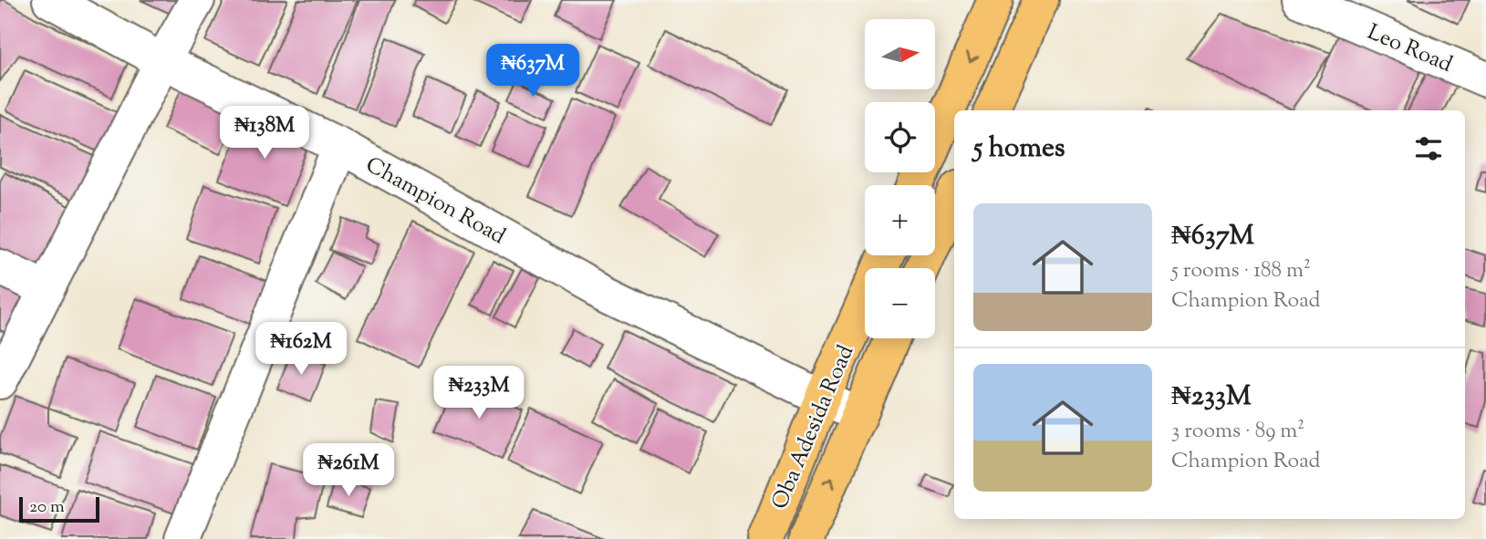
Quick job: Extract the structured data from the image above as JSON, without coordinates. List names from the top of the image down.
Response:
{
  "streets": {
    "main road": ["Oba Adesida Road"],
    "street": ["Leo Road", "Champion Road"]
  },
  "crossings": [
    ["Champion Road", "Oba Adesida Road"]
  ],
  "scale_bar": "20 m",
  "north": "right",
  "page": {
    "map_buttons": ["+", "−"],
    "price": [
      "₦637M",
      "₦138M",
      "₦162M",
      "₦233M",
      "₦261M"
    ],
    "heading": "5 homes",
    "list": [
      {
        "name": "₦637M",
        "note": "5 rooms · 188 m² · Champion Road"
      },
      {
        "name": "₦233M",
        "note": "3 rooms · 89 m² · Champion Road"
      }
    ],
    "scale": "20 m"
  }
}
